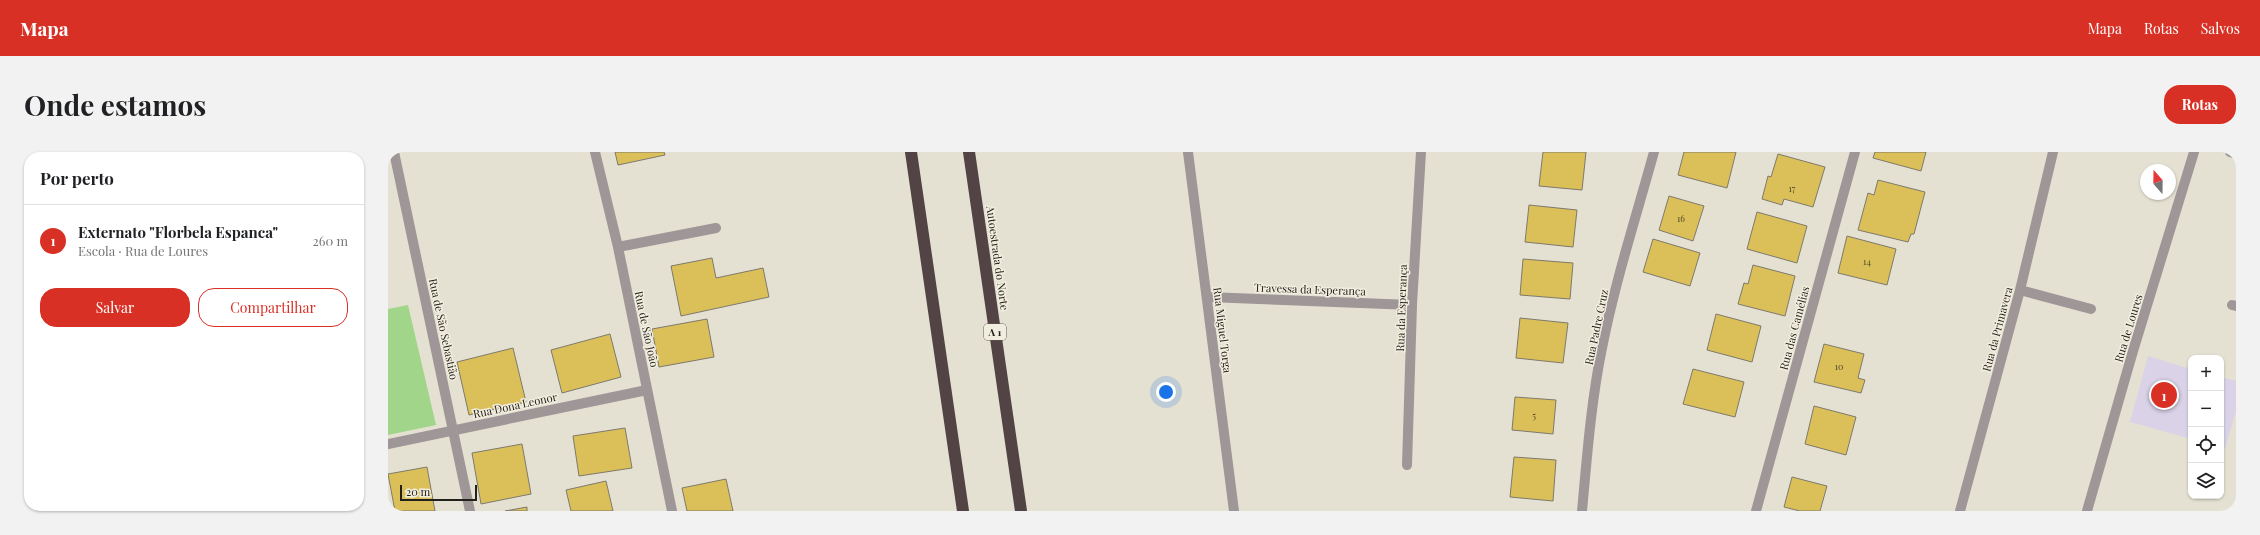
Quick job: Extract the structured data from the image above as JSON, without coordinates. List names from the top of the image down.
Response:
{
  "streets": {
    "highway": ["Autoestrada do Norte", "A 1"],
    "street": [
      "Travessa da Esperança",
      "Rua da Esperança",
      "Rua Padre Cruz",
      "Rua das Camélias",
      "Rua de Loures",
      "Rua de São Sebastião",
      "Rua de São João",
      "Rua da Primavera",
      "Rua Miguel Torga",
      "Rua Dona Leonor"
    ]
  },
  "crossings": [
    ["Travessa da Esperança", "Rua da Esperança"],
    ["Travessa da Esperança", "Rua Miguel Torga"],
    ["Rua de São Sebastião", "Rua Dona Leonor"],
    ["Rua de São João", "Rua Dona Leonor"]
  ],
  "house_numbers": [
    "17",
    "16",
    "14",
    "10",
    "5"
  ],
  "scale_bar": "20 m",
  "north": "top",
  "page": {
    "header": "Mapa",
    "nav": ["Mapa", "Rotas", "Salvos"],
    "buttons": [
      "Rotas",
      ["Salvar", "Compartilhar"]
    ],
    "title": "Onde estamos",
    "heading": "Por perto",
    "list": [
      {
        "mark": "1",
        "name": "Externato \"Florbela Espanca\"",
        "note": "Escola · Rua de Loures",
        "value": "260 m"
      }
    ],
    "map_buttons": ["+", "−"],
    "pins": "1",
    "scale": "20 m"
  }
}
